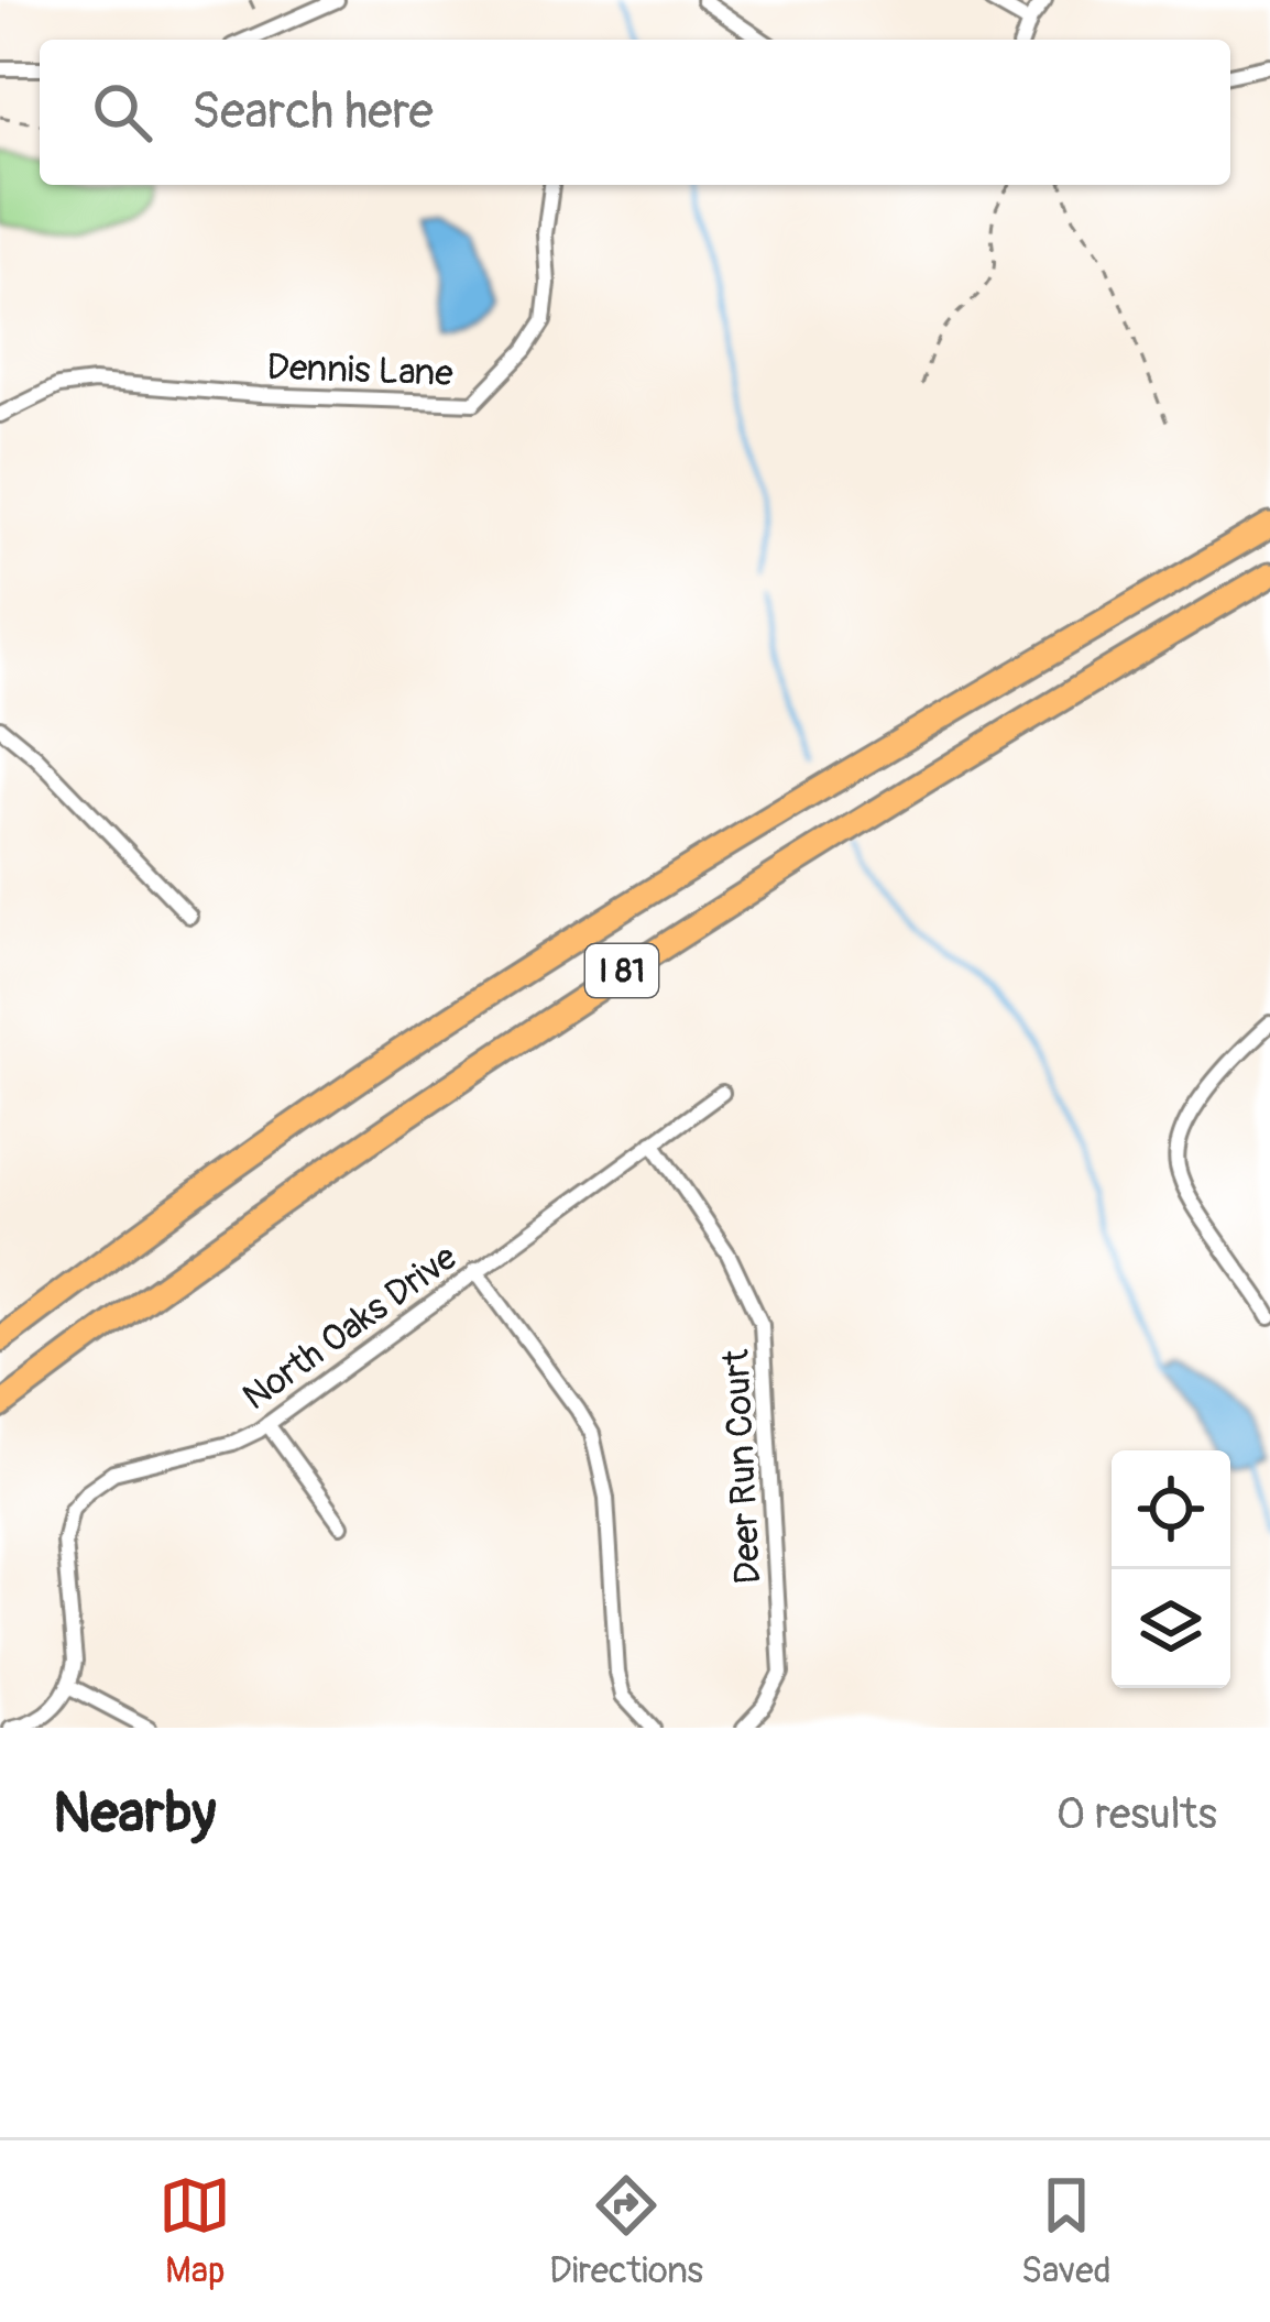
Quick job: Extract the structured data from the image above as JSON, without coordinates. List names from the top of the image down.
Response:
{
  "streets": {
    "highway": ["I 81"],
    "street": ["Dennis Lane", "North Oaks Drive", "Deer Run Court"]
  },
  "crossings": [
    ["North Oaks Drive", "Deer Run Court"]
  ],
  "page": {
    "search": "Search here",
    "heading": ["Nearby", "0 results"],
    "nav": ["Map", "Directions", "Saved"]
  }
}
